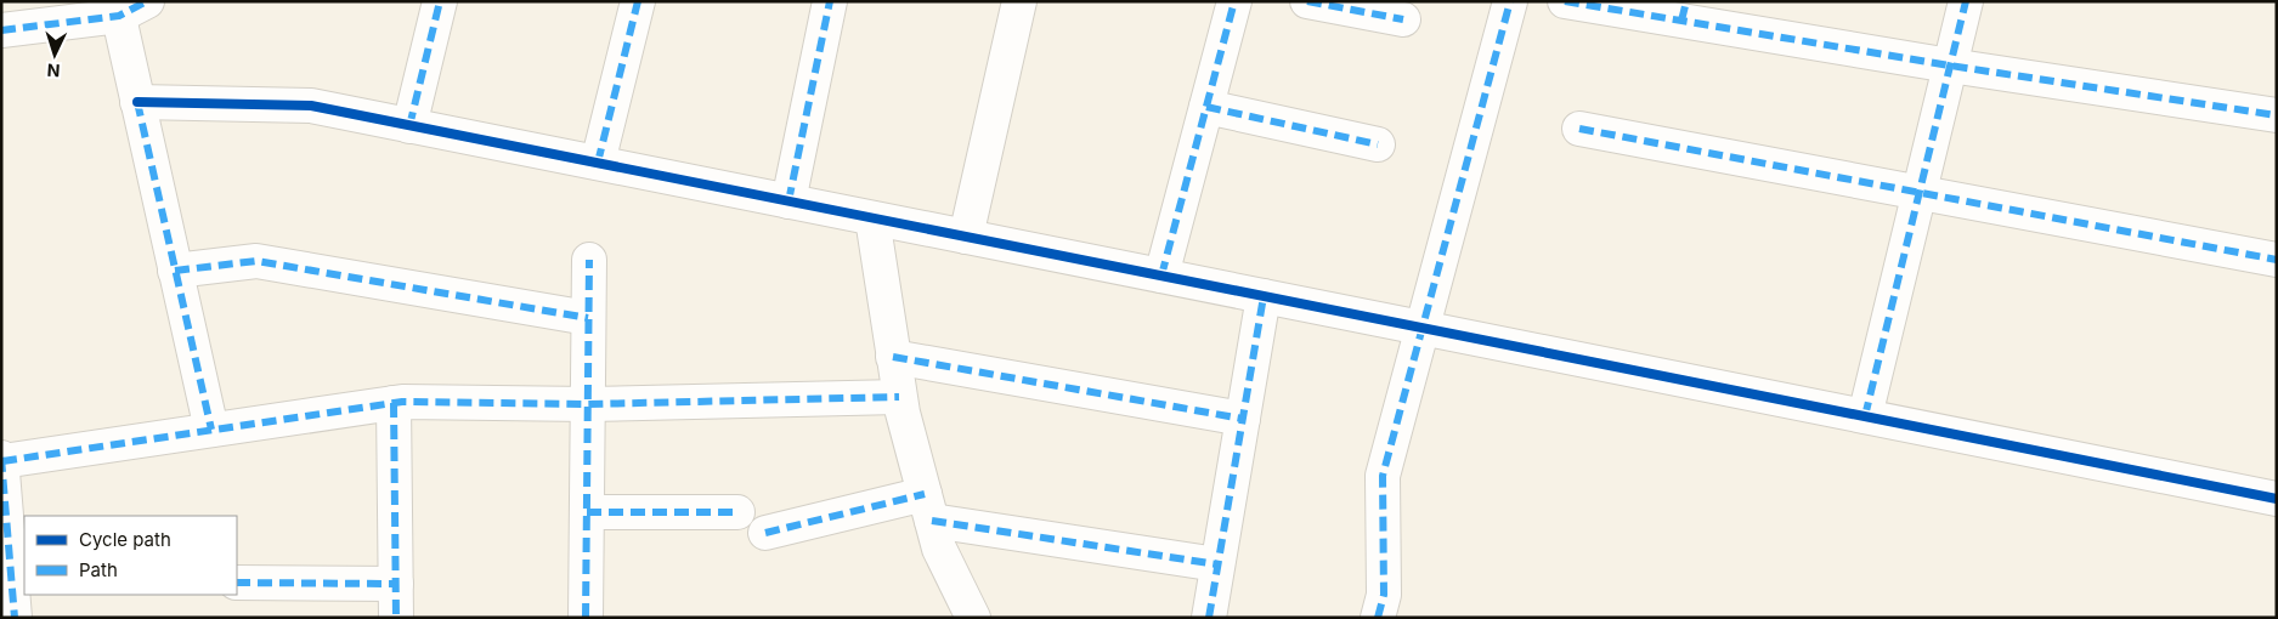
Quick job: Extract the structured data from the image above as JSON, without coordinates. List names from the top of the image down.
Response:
{
  "legend": ["Cycle path", "Path"],
  "north": "bottom"
}
